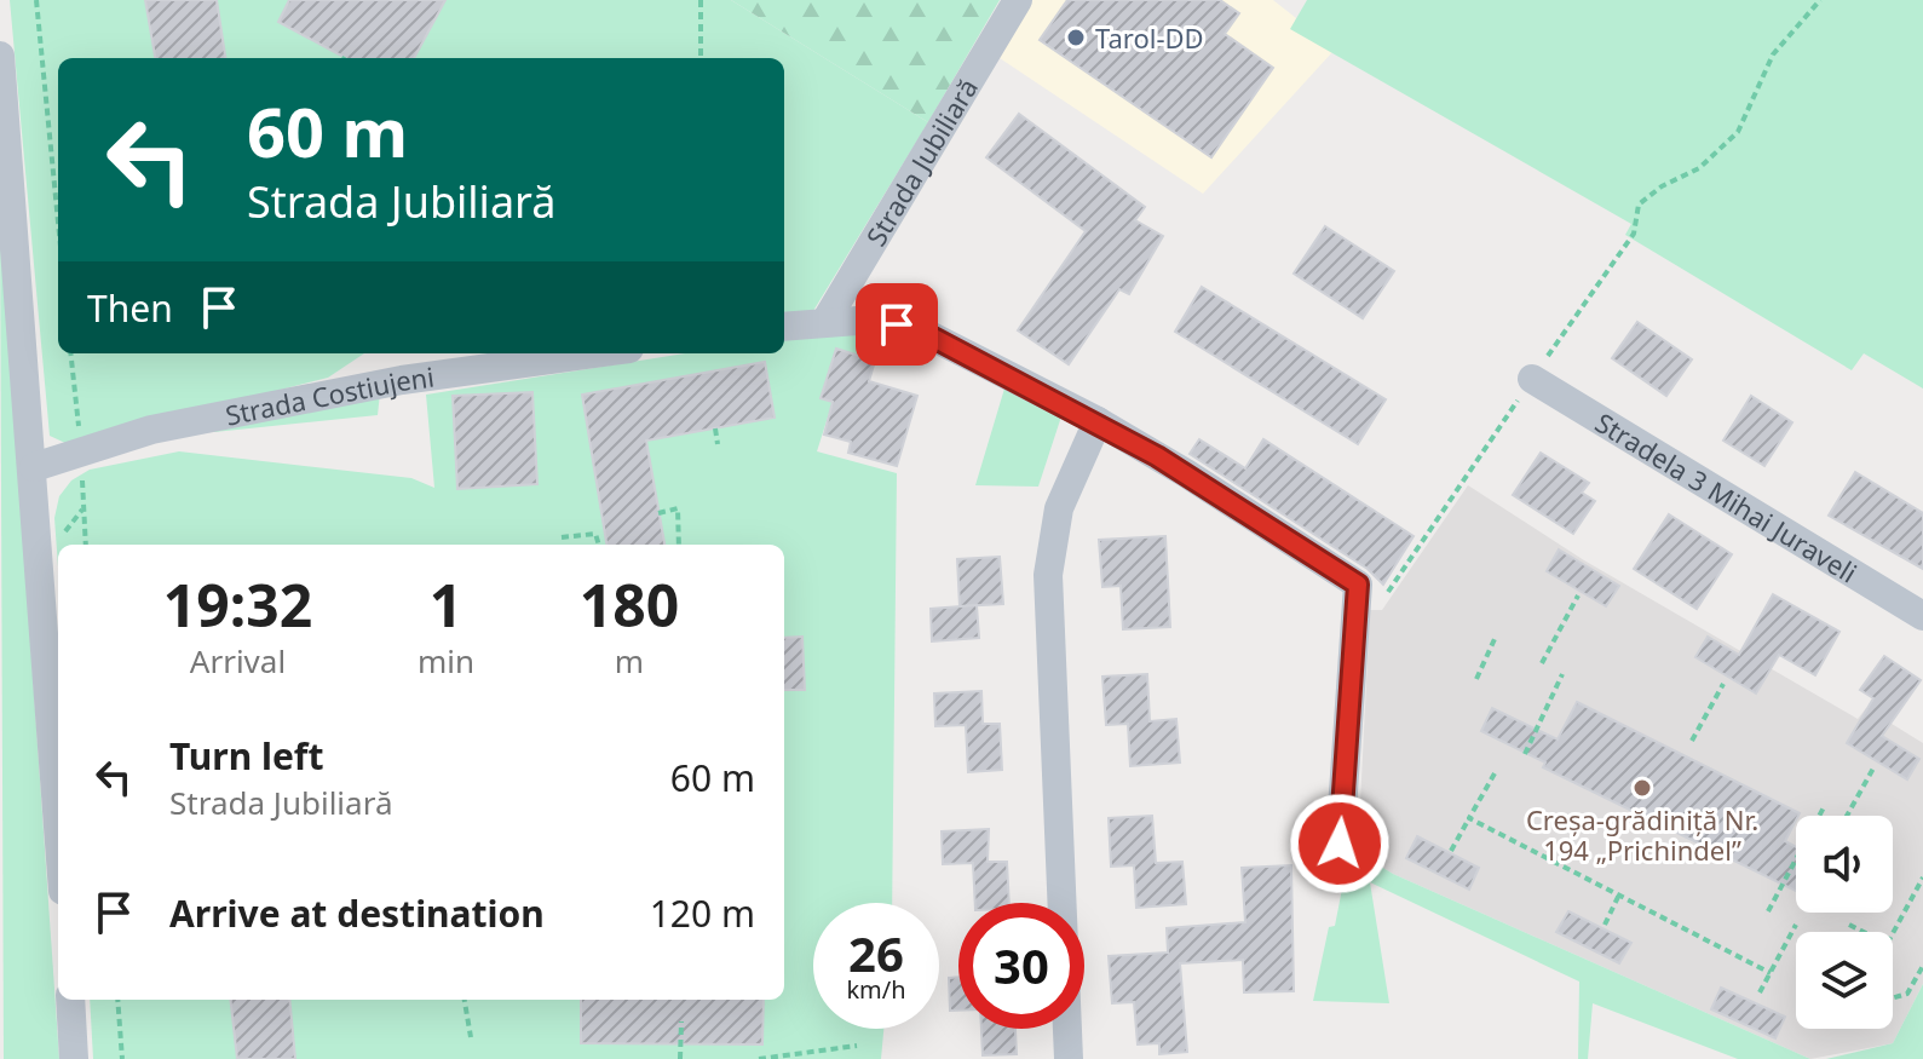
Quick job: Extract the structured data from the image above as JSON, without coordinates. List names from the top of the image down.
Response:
{
  "streets": {
    "street": ["Strada Jubiliară", "Strada Costiujeni", "Stradela 3 Mihai Juraveli"]
  },
  "places": ["Tarol-DD", "Creșa-grădiniță Nr. 194 „Prichindel”"],
  "page": {
    "turn": ["60 m", "Strada Jubiliară"],
    "then": "Then",
    "eta": [
      "19:32",
      "Arrival",
      "1",
      "min",
      "180",
      "m"
    ],
    "list": [
      {
        "name": "Turn left",
        "note": "Strada Jubiliară",
        "value": "60 m"
      },
      {
        "name": "Arrive at destination",
        "value": "120 m"
      }
    ],
    "speed": "26 km/h",
    "limit": "30"
  }
}
